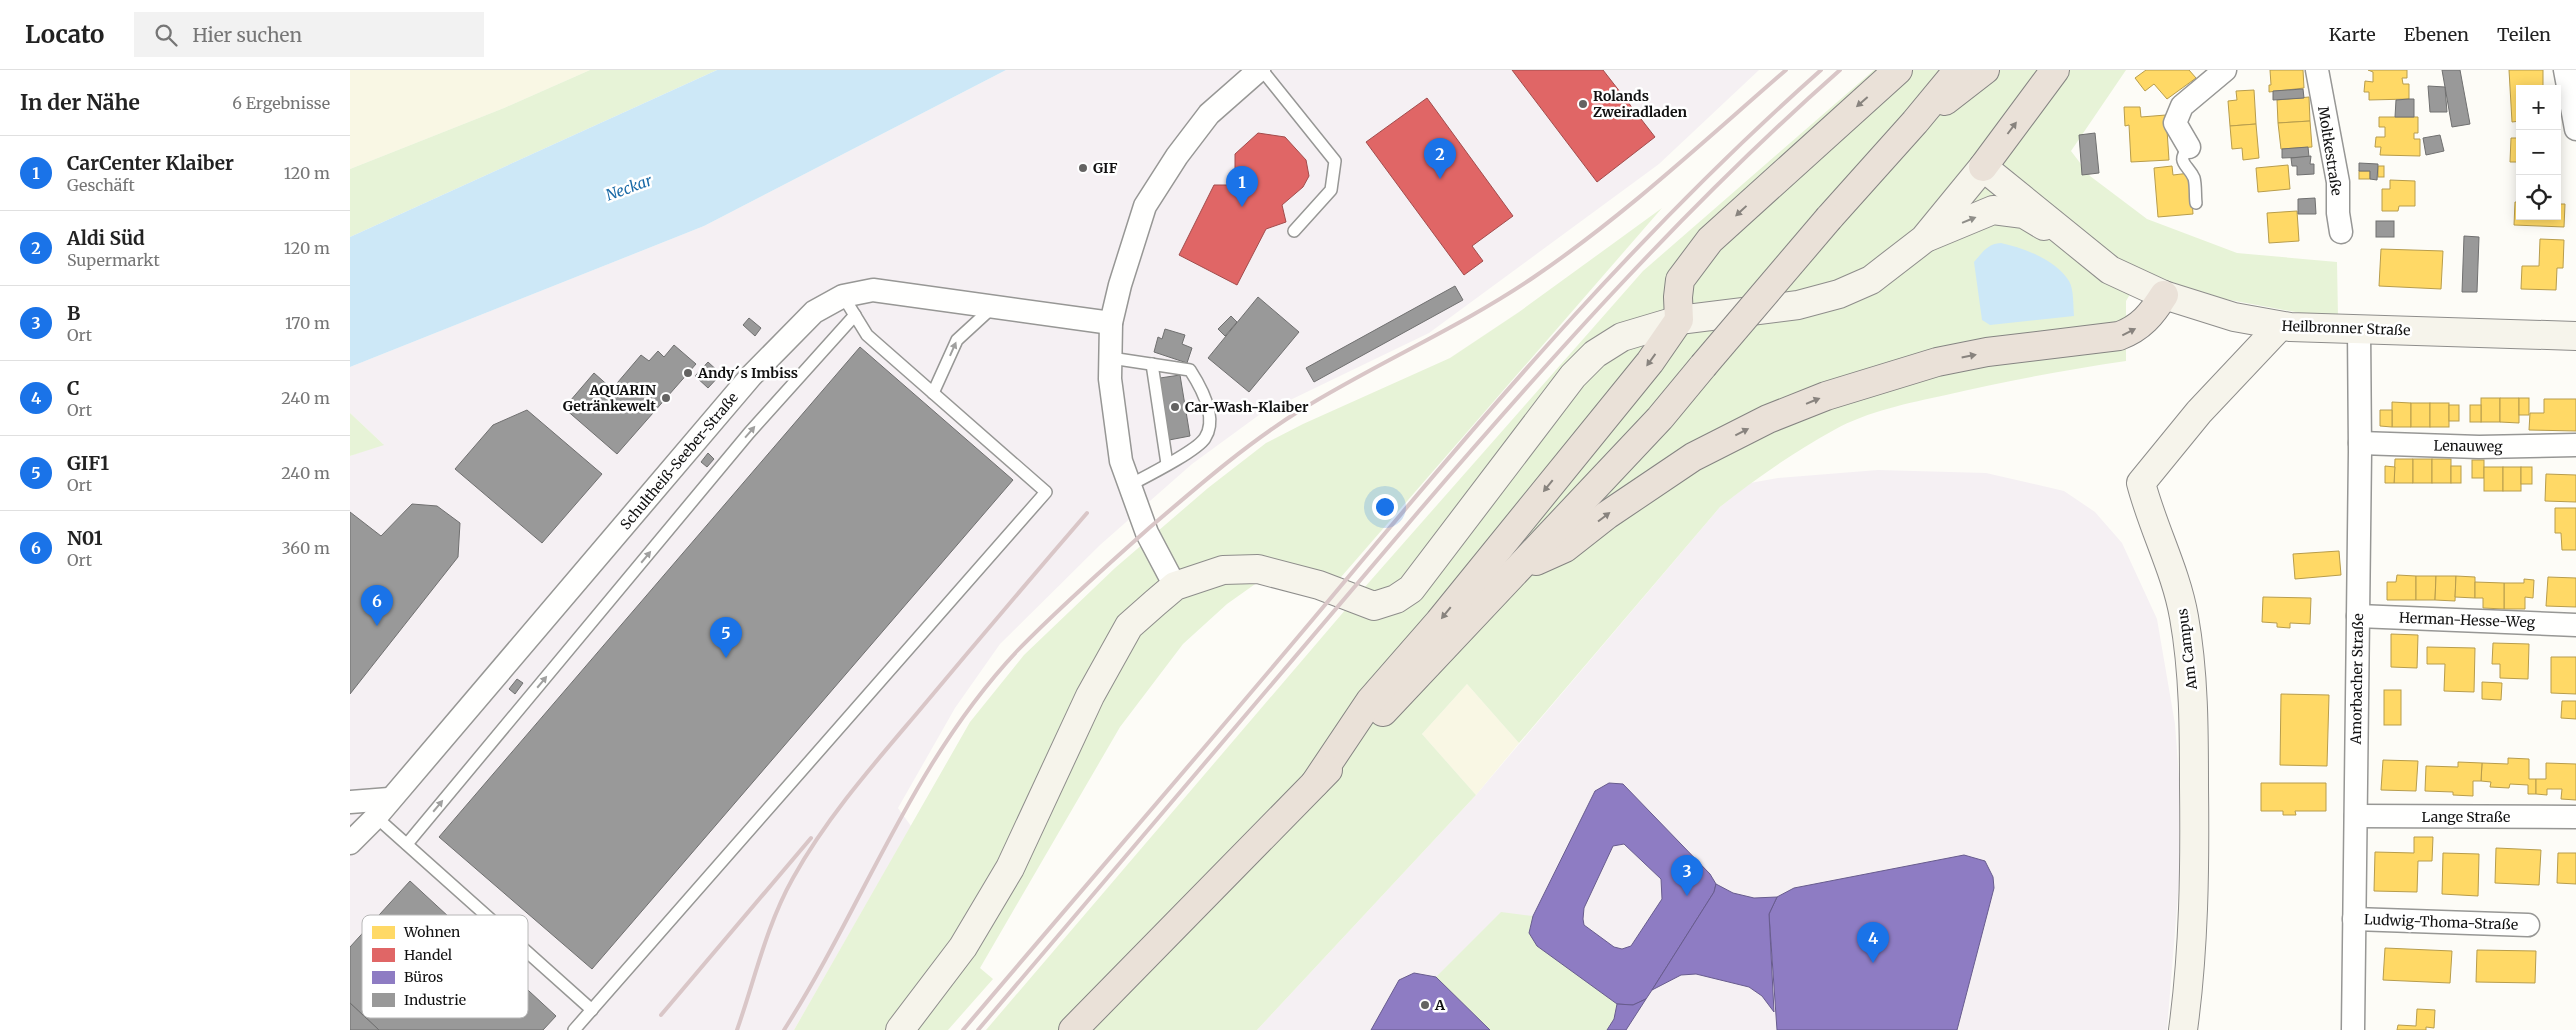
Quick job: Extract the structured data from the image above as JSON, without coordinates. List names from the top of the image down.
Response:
{
  "streets": {
    "main road": ["Heilbronner Straße", "Am Campus"],
    "street": [
      "Moltkestraße",
      "Lenauweg",
      "Schultheiß-Seeber-Straße",
      "Herman-Hesse-Weg",
      "Amorbacher Straße",
      "Lange Straße",
      "Ludwig-Thoma-Straße"
    ]
  },
  "crossings": [
    ["Heilbronner Straße", "Am Campus"],
    ["Heilbronner Straße", "Amorbacher Straße"],
    ["Lenauweg", "Amorbacher Straße"],
    ["Herman-Hesse-Weg", "Amorbacher Straße"],
    ["Amorbacher Straße", "Lange Straße"],
    ["Amorbacher Straße", "Ludwig-Thoma-Straße"]
  ],
  "water": ["Neckar"],
  "places": [
    "Rolands Zweiradladen",
    "GIF",
    "Andy´s Imbiss",
    "AQUARIN Getränkewelt",
    "Car-Wash-Klaiber",
    "A"
  ],
  "legend": [
    "Wohnen",
    "Handel",
    "Büros",
    "Industrie"
  ],
  "page": {
    "header": "Locato",
    "search": "Hier suchen",
    "nav": ["Karte", "Ebenen", "Teilen"],
    "heading": ["In der Nähe", "6 Ergebnisse"],
    "map_buttons": ["+", "−"],
    "list": [
      {
        "mark": "1",
        "name": "CarCenter Klaiber",
        "note": "Geschäft",
        "value": "120 m"
      },
      {
        "mark": "2",
        "name": "Aldi Süd",
        "note": "Supermarkt",
        "value": "120 m"
      },
      {
        "mark": "3",
        "name": "B",
        "note": "Ort",
        "value": "170 m"
      },
      {
        "mark": "4",
        "name": "C",
        "note": "Ort",
        "value": "240 m"
      },
      {
        "mark": "5",
        "name": "GIF1",
        "note": "Ort",
        "value": "240 m"
      },
      {
        "mark": "6",
        "name": "N01",
        "note": "Ort",
        "value": "360 m"
      }
    ],
    "pins": [
      "2",
      "1",
      "6",
      "5",
      "3",
      "4"
    ]
  }
}
